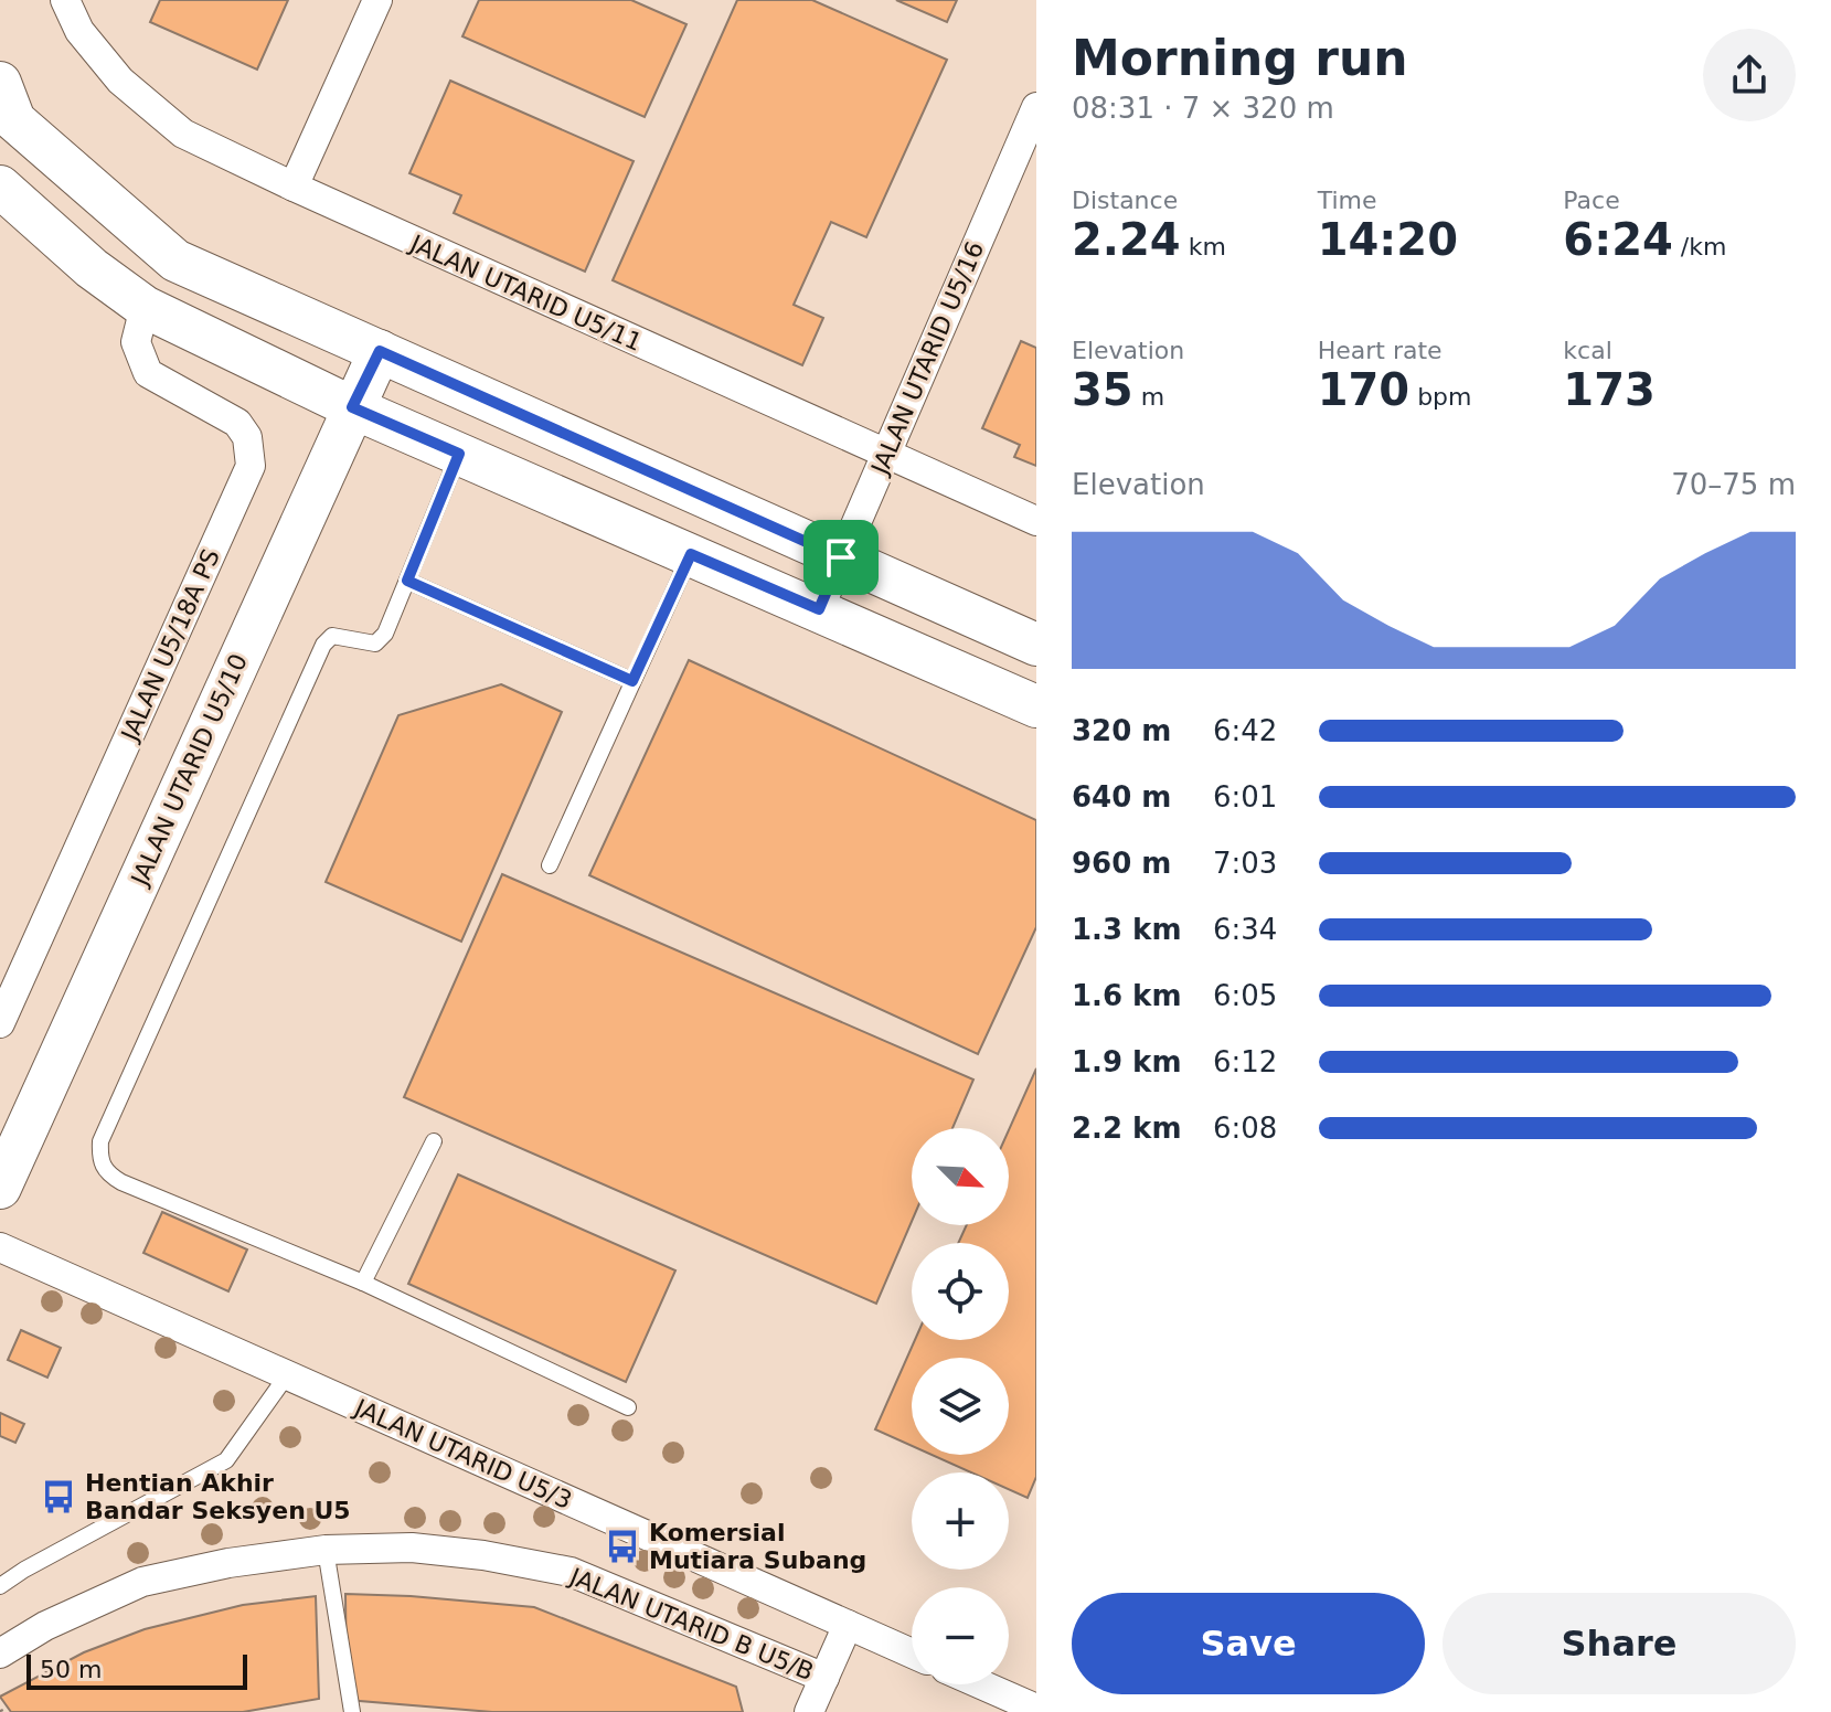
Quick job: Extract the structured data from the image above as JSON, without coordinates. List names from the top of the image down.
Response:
{
  "streets": {
    "street": [
      "JALAN UTARID U5/11",
      "JALAN UTARID U5/16",
      "JALAN U5/18A PS",
      "JALAN UTARID U5/10",
      "JALAN UTARID U5/3",
      "JALAN UTARID B U5/B"
    ]
  },
  "crossings": [
    ["JALAN UTARID U5/11", "JALAN UTARID U5/16"]
  ],
  "places": {
    "bus stop": ["Hentian Akhir Bandar Seksyen U5", "Komersial Mutiara Subang"]
  },
  "scale_bar": "50 m",
  "north": "bottom right",
  "page": {
    "heading": ["Morning run", "08:31 · 7 × 320 m"],
    "stats": [
      ["Distance", "2.24 km"],
      ["Time", "14:20"],
      ["Pace", "6:24 /km"],
      ["Elevation", "35 m"],
      ["Heart rate", "170 bpm"],
      ["kcal", "173"]
    ],
    "chart": ["Elevation", "70–75 m"],
    "list": [
      {
        "name": "320 m",
        "note": "6:42"
      },
      {
        "name": "640 m",
        "note": "6:01"
      },
      {
        "name": "960 m",
        "note": "7:03"
      },
      {
        "name": "1.3 km",
        "note": "6:34"
      },
      {
        "name": "1.6 km",
        "note": "6:05"
      },
      {
        "name": "1.9 km",
        "note": "6:12"
      },
      {
        "name": "2.2 km",
        "note": "6:08"
      }
    ],
    "map_buttons": ["+", "−"],
    "buttons": ["Save", "Share"],
    "scale": "50 m"
  }
}
